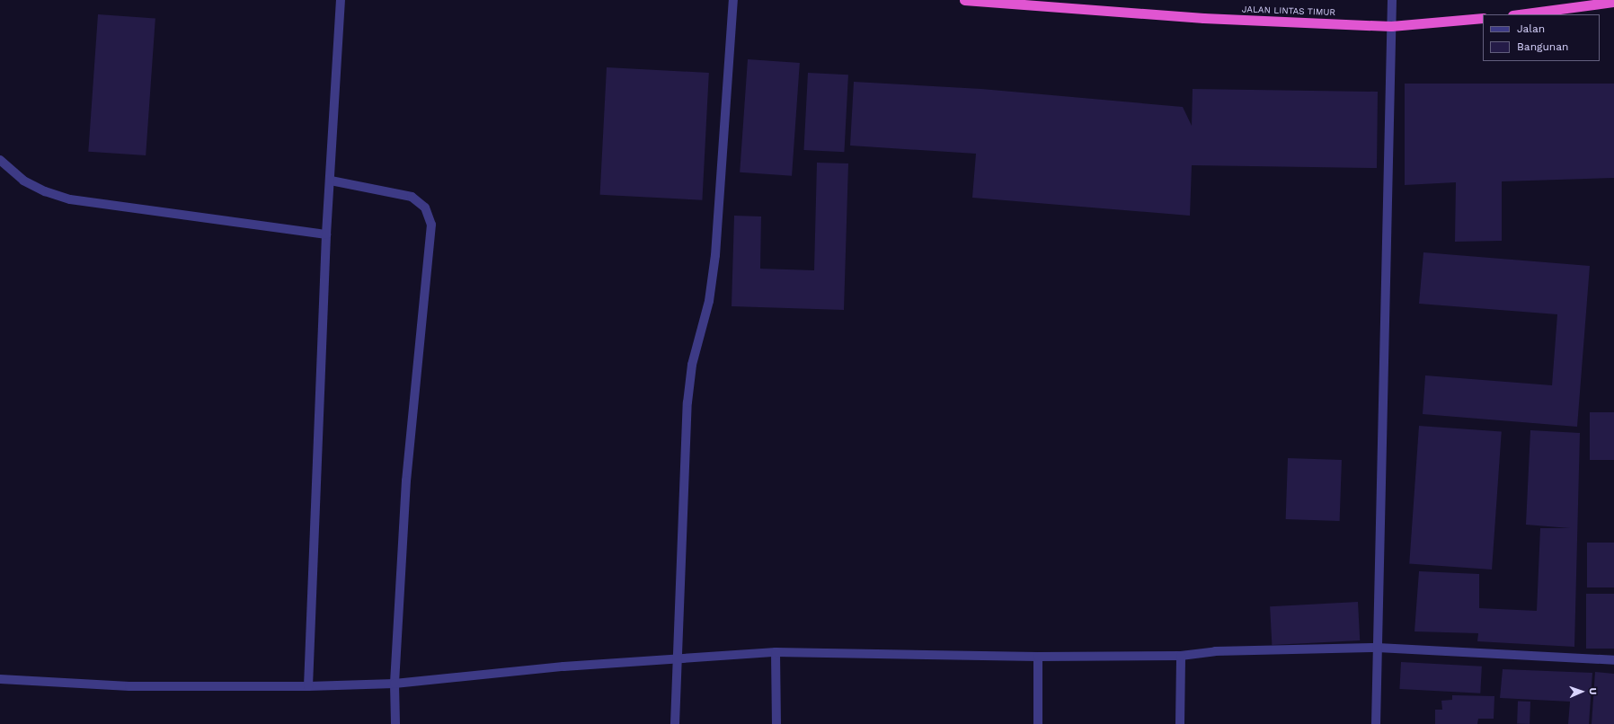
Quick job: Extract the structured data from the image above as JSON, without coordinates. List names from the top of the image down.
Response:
{
  "streets": {
    "highway": ["JALAN LINTAS TIMUR"]
  },
  "legend": ["Jalan", "Bangunan"],
  "north": "right"
}
